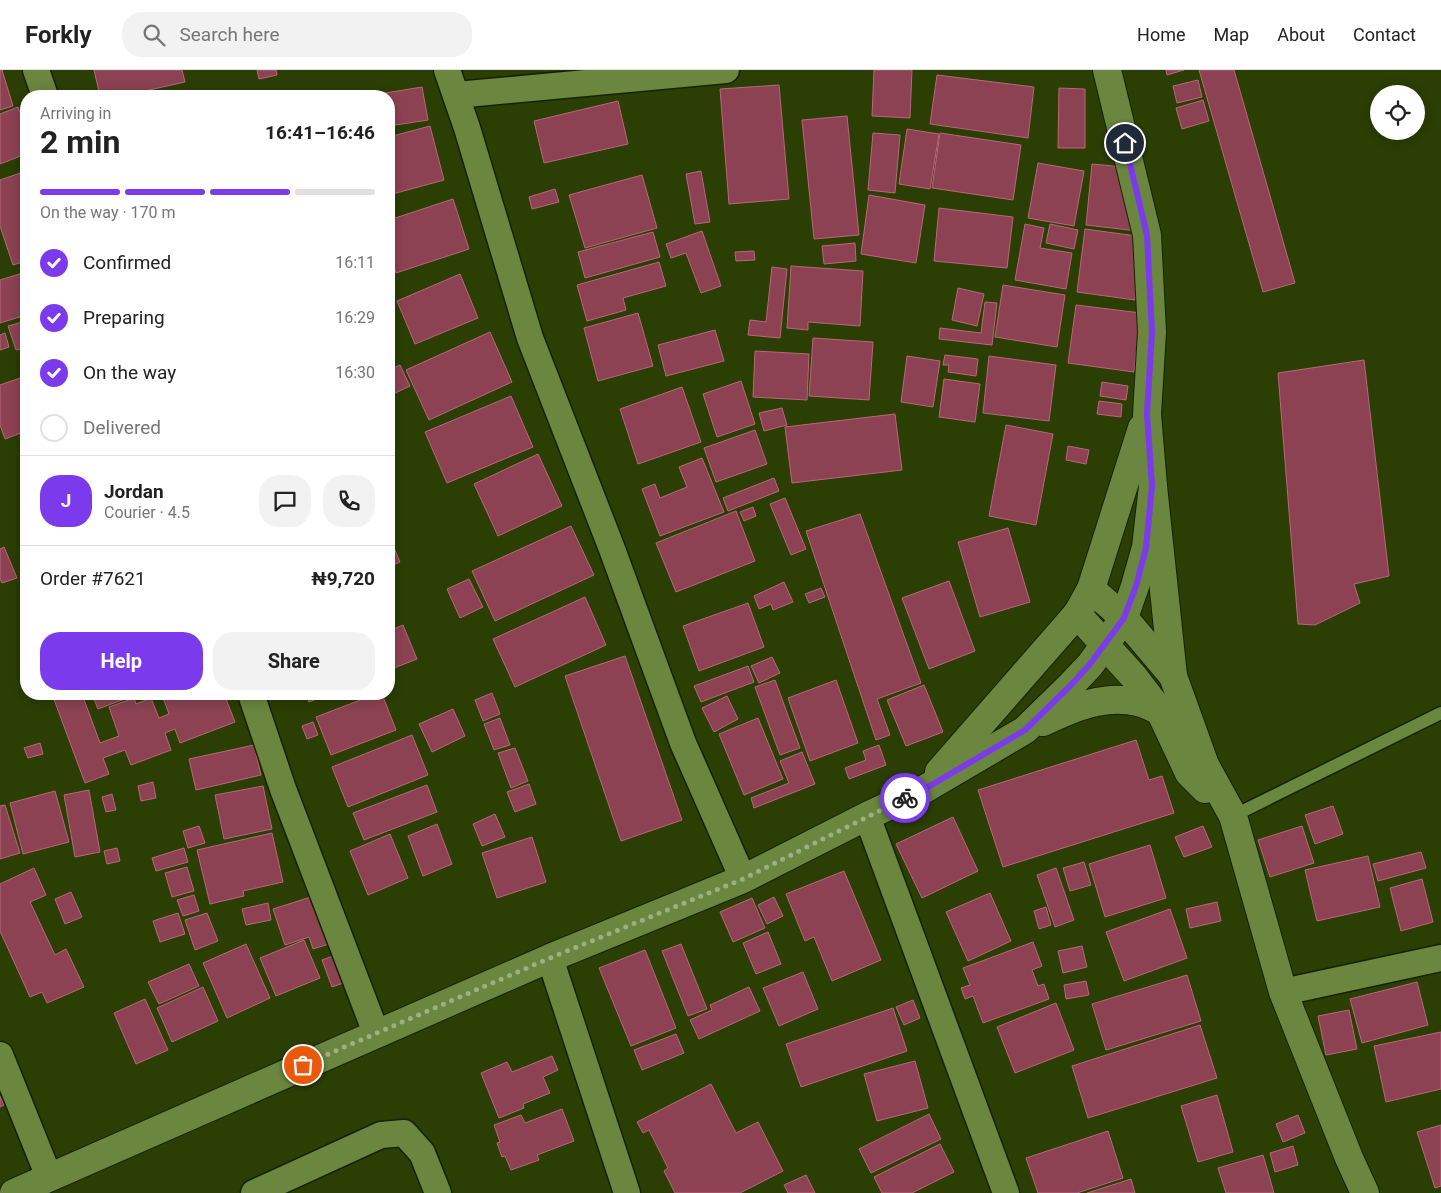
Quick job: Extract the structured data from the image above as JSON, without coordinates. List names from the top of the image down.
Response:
{
  "page": {
    "header": "Forkly",
    "search": "Search here",
    "nav": [
      "Home",
      "Map",
      "About",
      "Contact"
    ],
    "heading": ["2 min", "Arriving in", "16:41–16:46"],
    "panel": [
      "Jordan",
      "Courier · 4.5",
      "Order #7621",
      "₦9,720"
    ],
    "bar": "On the way · 170 m",
    "list": [
      ["Confirmed", "16:11"],
      ["Preparing", "16:29"],
      ["On the way", "16:30"],
      "Delivered"
    ],
    "round": "J",
    "buttons": ["Help", "Share"]
  }
}
